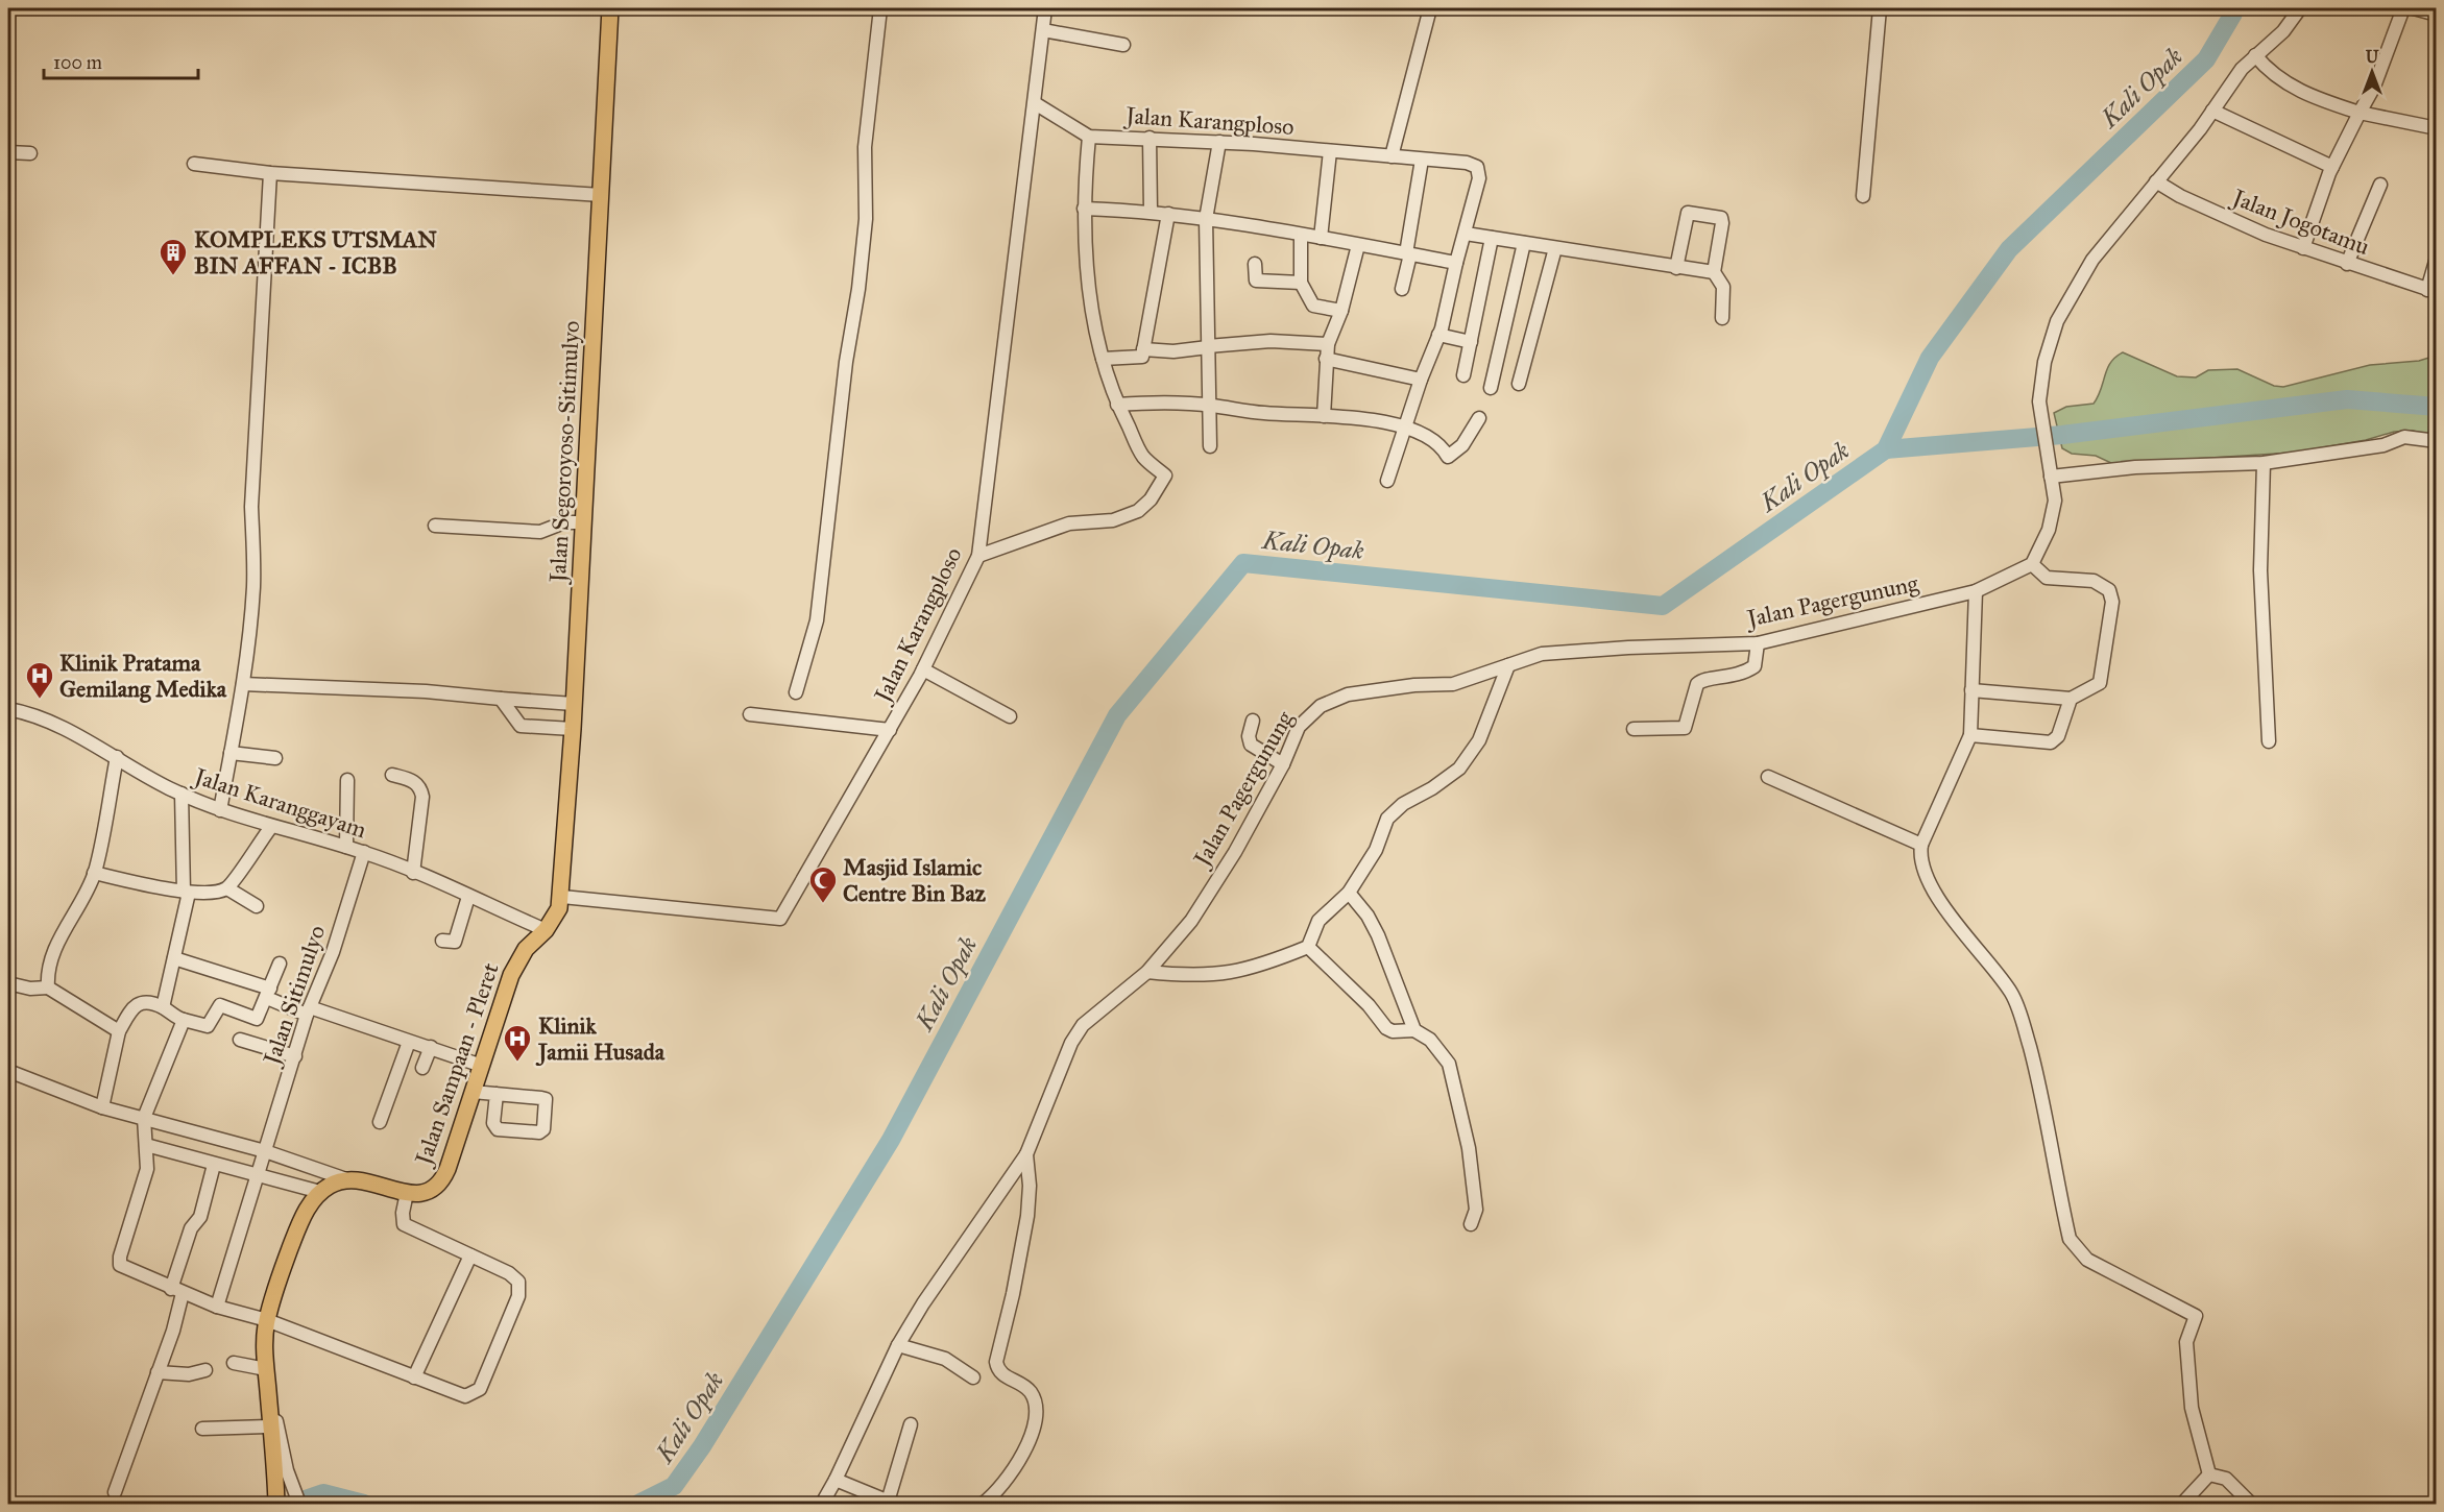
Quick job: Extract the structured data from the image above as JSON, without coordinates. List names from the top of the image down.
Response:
{
  "streets": {
    "main road": ["Jalan Segoroyoso-Sitimulyo", "Jalan Sampaan - Pleret"],
    "street": [
      "Jalan Karangploso",
      "Jalan Jogotamu",
      "Jalan Pagergunung",
      "Jalan Karanggayam",
      "Jalan Sitimulyo"
    ]
  },
  "crossings": [
    ["Jalan Karangploso", "Jalan Segoroyoso-Sitimulyo"],
    ["Jalan Karangploso", "Jalan Sampaan - Pleret"],
    ["Jalan Segoroyoso-Sitimulyo", "Jalan Sampaan - Pleret"],
    ["Jalan Karanggayam", "Jalan Sitimulyo"],
    ["Jalan Karanggayam", "Jalan Sampaan - Pleret"]
  ],
  "water": ["Kali Opak"],
  "places": {
    "building": ["KOMPLEKS UTSMAN BIN AFFAN - ICBB"],
    "hospital": ["Klinik Pratama Gemilang Medika", "Klinik Jamii Husada"],
    "mosque": ["Masjid Islamic Centre Bin Baz"]
  },
  "scale_bar": "100 m",
  "north": "top"
}
